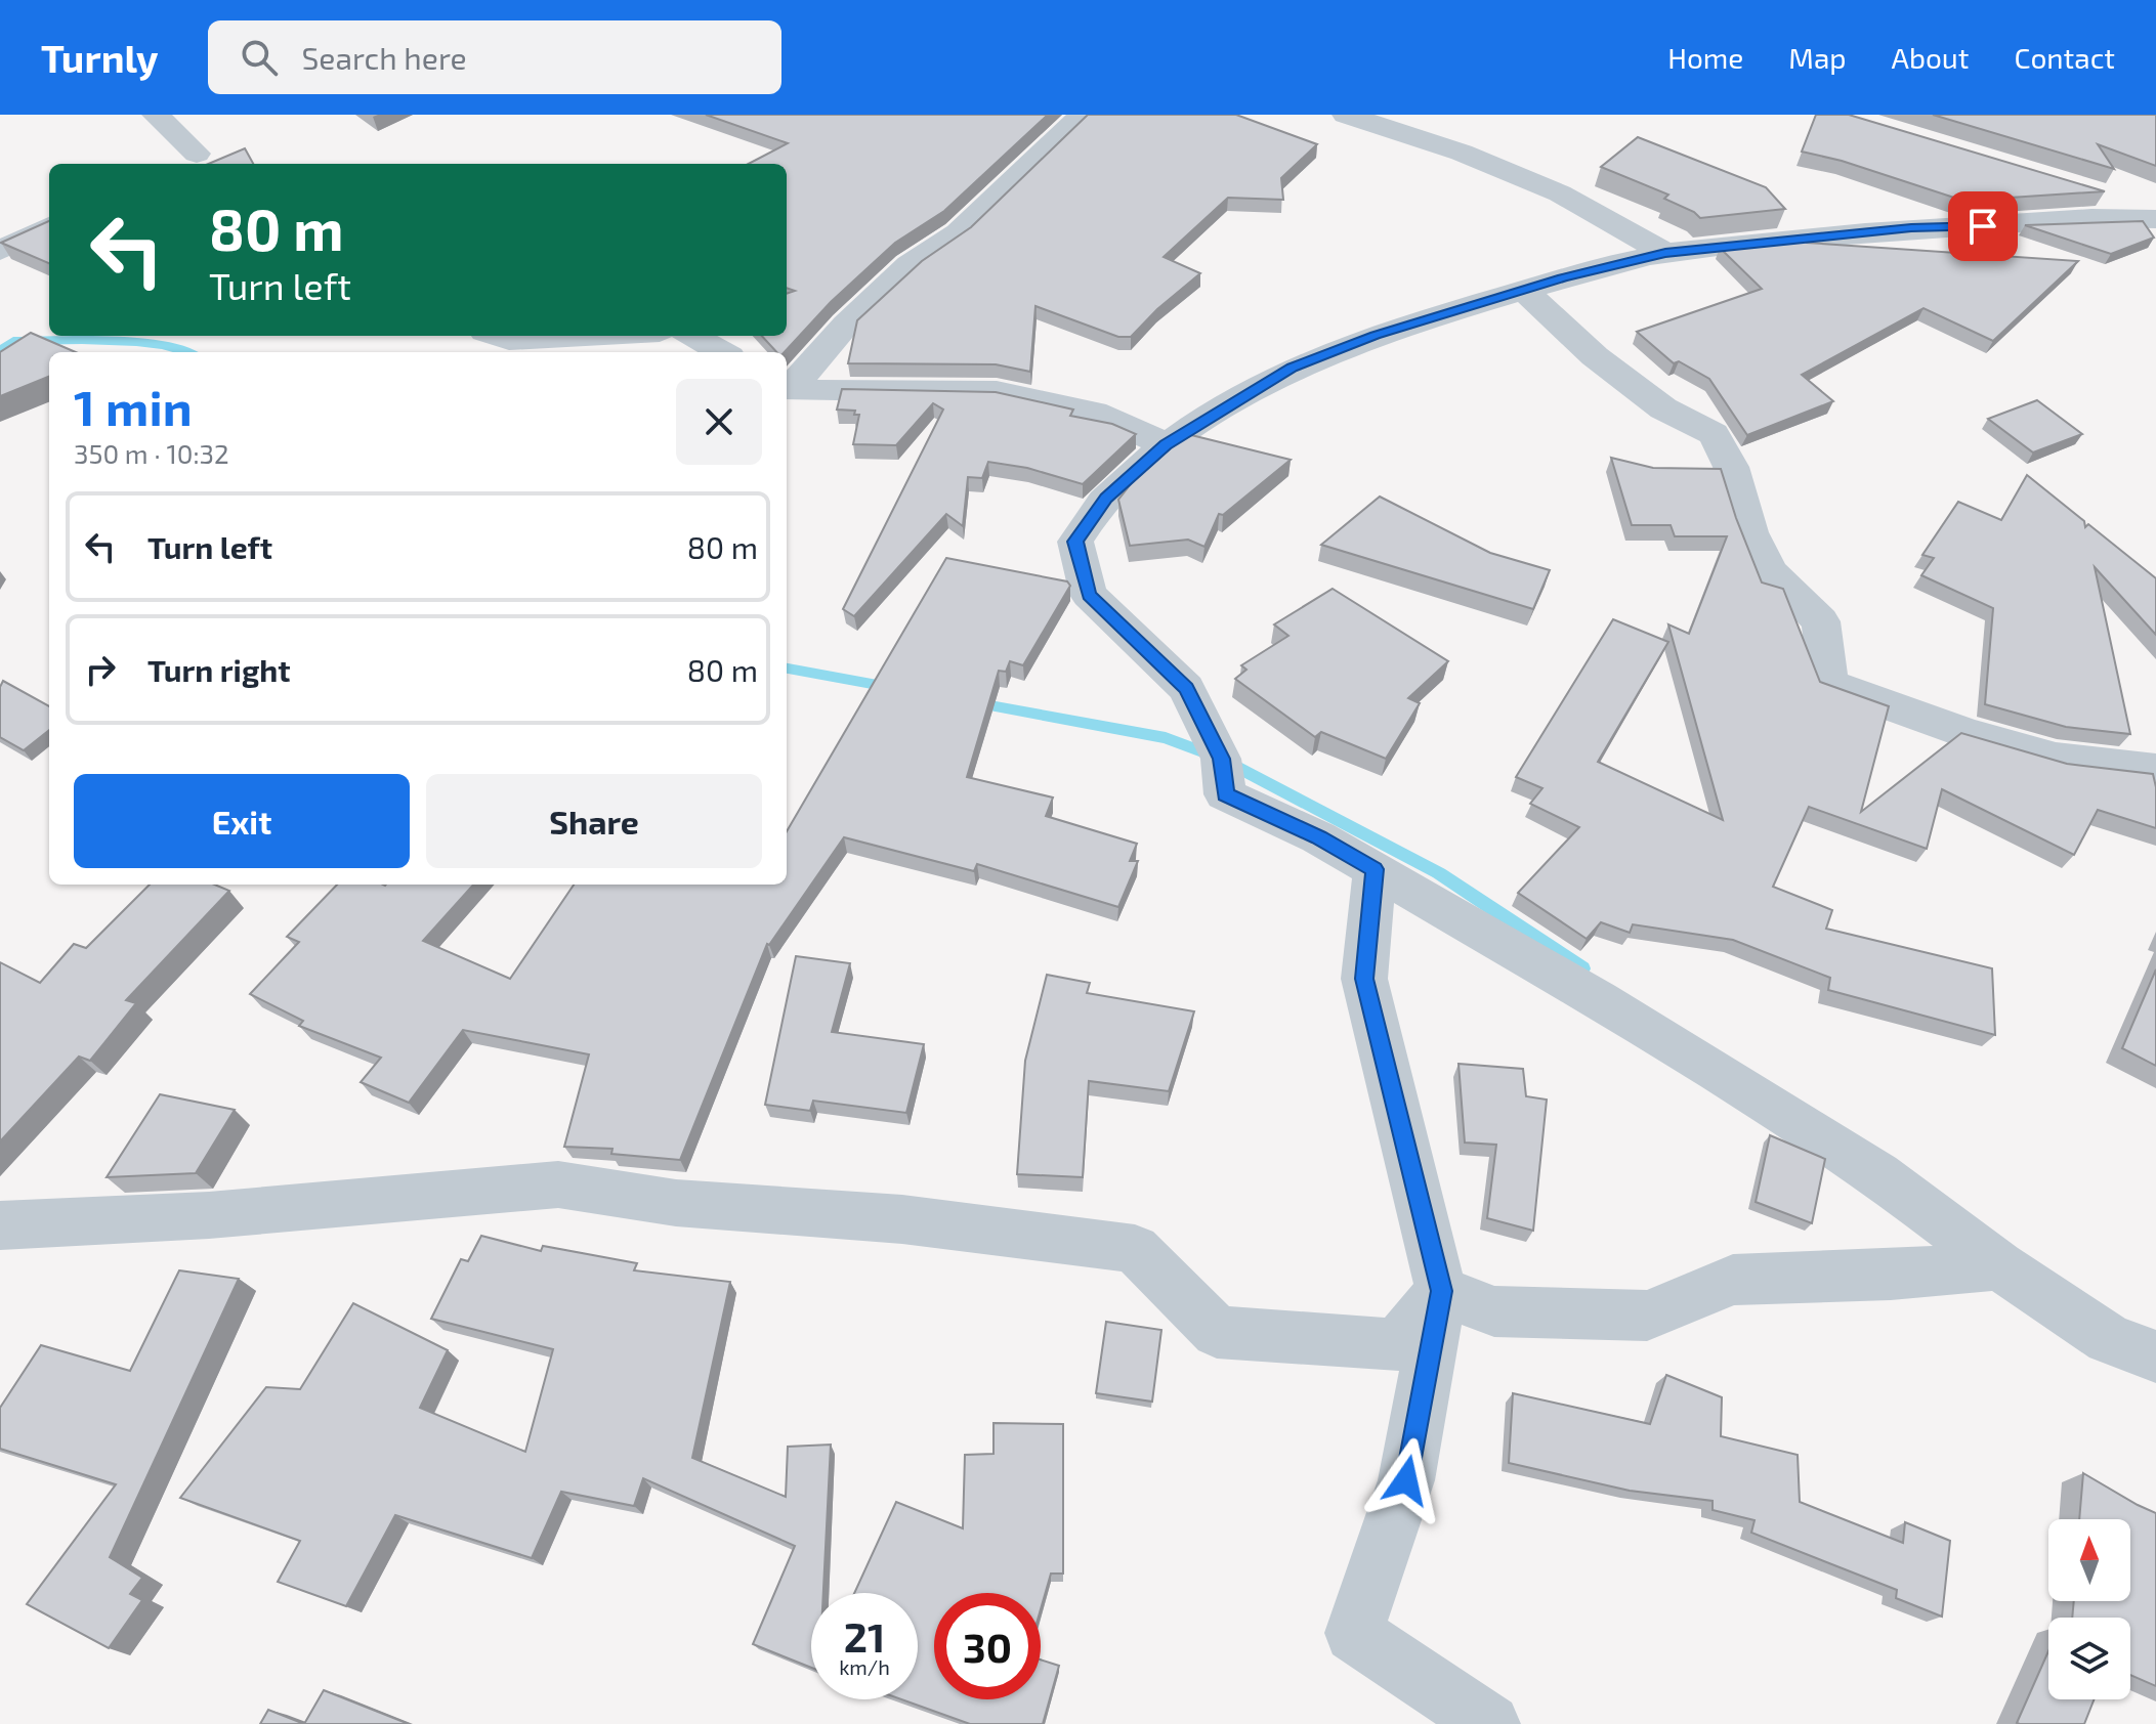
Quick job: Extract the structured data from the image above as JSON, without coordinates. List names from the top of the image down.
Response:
{
  "north": "top",
  "page": {
    "header": "Turnly",
    "search": "Search here",
    "nav": [
      "Home",
      "Map",
      "About",
      "Contact"
    ],
    "turn": ["80 m", "Turn left"],
    "heading": ["1 min", "350 m · 10:32"],
    "list": [
      {
        "name": "Turn left",
        "value": "80 m"
      },
      {
        "name": "Turn right",
        "value": "80 m"
      }
    ],
    "buttons": ["Exit", "Share"],
    "speed": "21 km/h",
    "limit": "30"
  }
}
